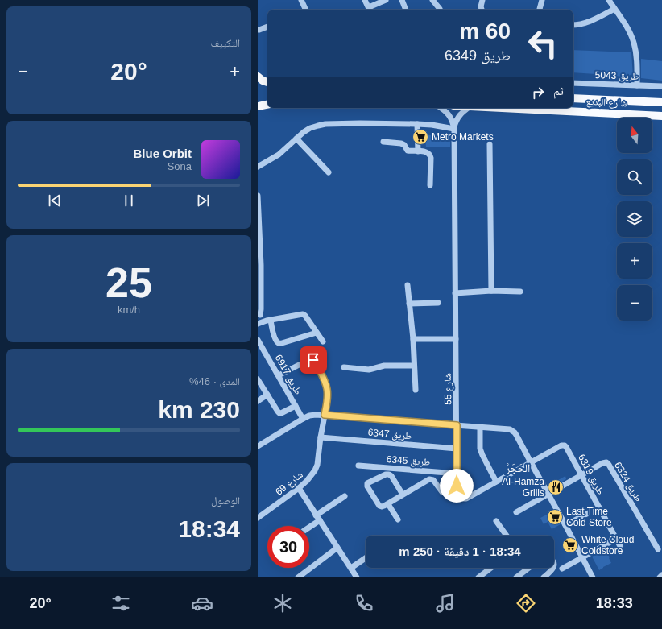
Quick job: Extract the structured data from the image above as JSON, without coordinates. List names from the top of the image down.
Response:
{
  "streets": {
    "main road": ["شارع البديع"],
    "street": [
      "طريق 5043",
      "طريق 6917",
      "شارع 55",
      "طريق 6347",
      "طريق 6345",
      "طريق 6319",
      "طريق 6324",
      "شارع 69"
    ]
  },
  "crossings": [
    ["طريق 6917", "شارع 69"],
    ["شارع 55", "طريق 6347"],
    ["شارع 55", "طريق 6345"],
    ["طريق 6347", "شارع 69"],
    ["طريق 6319", "طريق 6324"]
  ],
  "districts": ["الحَجَرْ"],
  "places": {
    "supermarket": ["Metro Markets", "Last Time Cold Store", "White Cloud Coldstore"],
    "restaurant": ["Al-Hamza Grills"]
  },
  "north": "top",
  "page": {
    "tile": [
      "التكييف",
      ["25", "km/h"],
      ["المدى · 46%", "230 km"],
      ["الوصول", "18:34"]
    ],
    "turn": ["60 m", "طريق 6349"],
    "heat": ["−", "20°", "+"],
    "then": "ثم",
    "map_buttons": ["+", "−"],
    "song": ["Blue Orbit", "Sona"],
    "limit": "30",
    "trip": "18:34 · 1 دقيقة · 250 m",
    "tabs": ["18:33", "20°"]
  }
}
